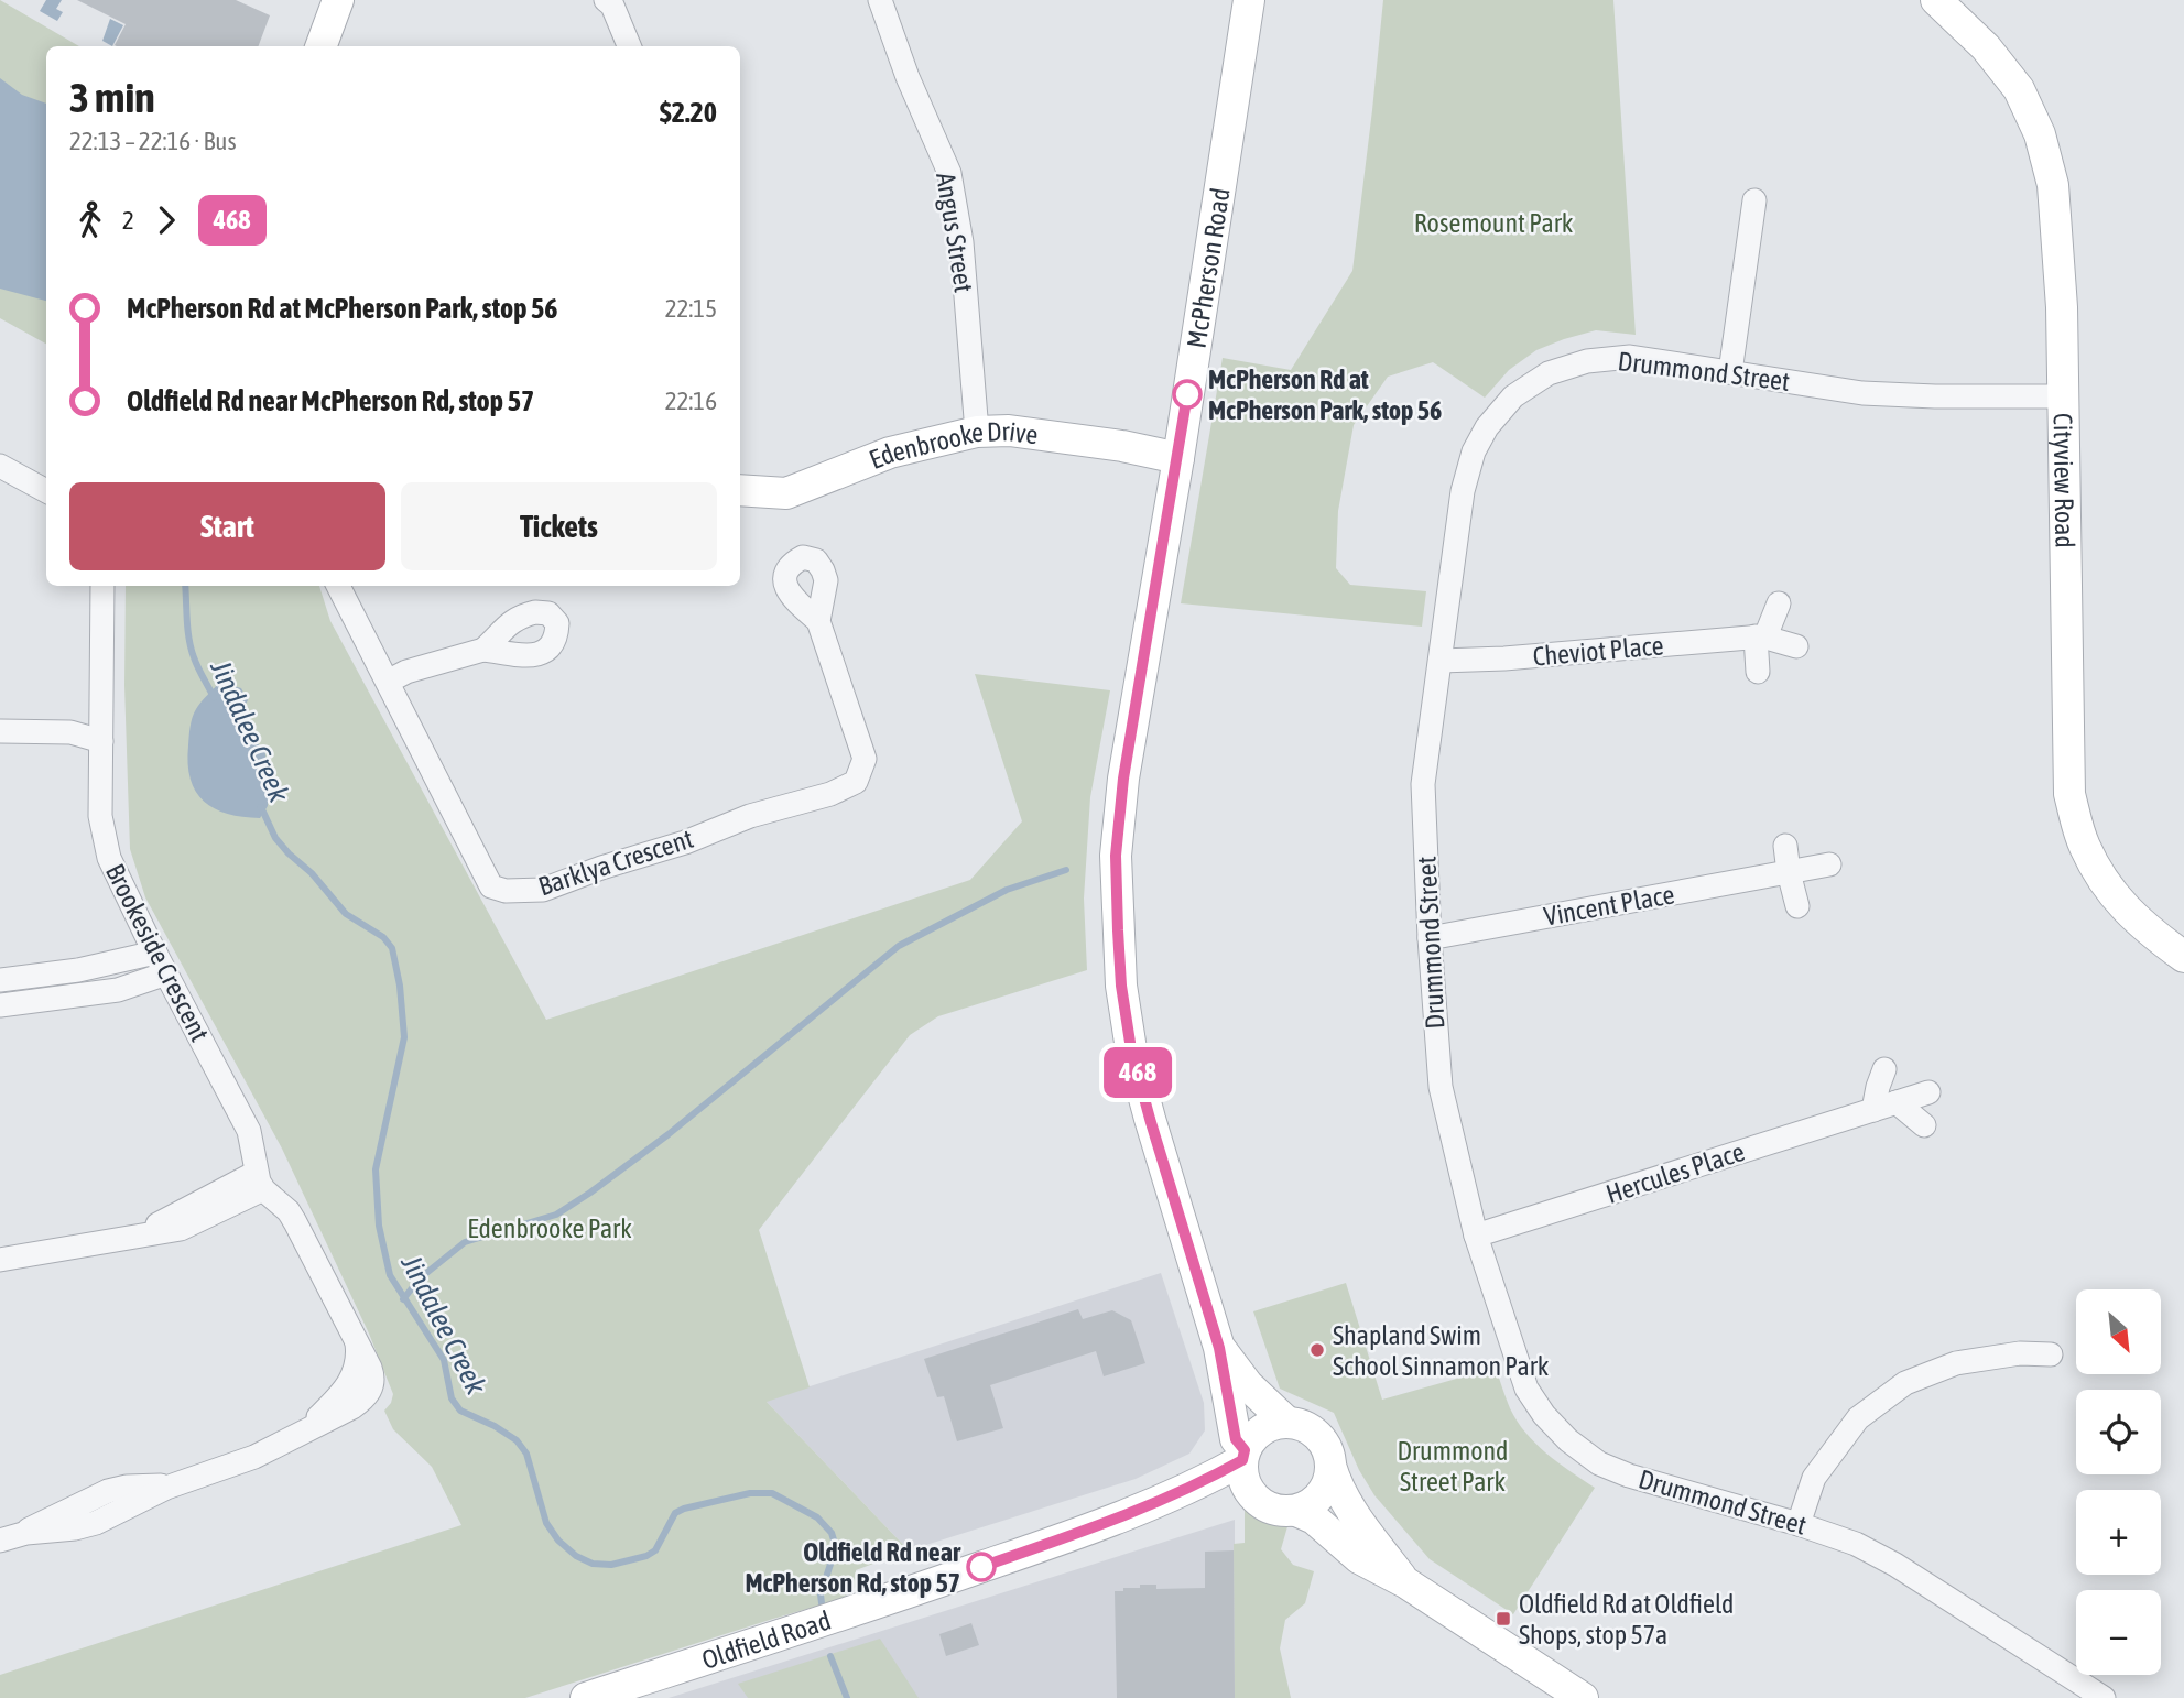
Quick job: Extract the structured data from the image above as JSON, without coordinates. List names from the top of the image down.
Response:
{
  "streets": {
    "street": [
      "Angus Street",
      "McPherson Road",
      "Drummond Street",
      "Edenbrooke Drive",
      "Cityview Road",
      "Cheviot Place",
      "Barklya Crescent",
      "Vincent Place",
      "Brookeside Crescent",
      "Hercules Place",
      "Oldfield Road"
    ]
  },
  "crossings": [
    ["Angus Street", "Edenbrooke Drive"],
    ["McPherson Road", "Edenbrooke Drive"],
    ["Drummond Street", "Cityview Road"],
    ["Drummond Street", "Cheviot Place"],
    ["Drummond Street", "Vincent Place"],
    ["Drummond Street", "Hercules Place"]
  ],
  "water": ["Jindalee Creek"],
  "parks": ["Rosemount Park", "Edenbrooke Park", "Drummond Street Park"],
  "places": {
    "other": ["McPherson Rd at McPherson Park, stop 56", "Shapland Swim School Sinnamon Park", "Oldfield Rd near McPherson Rd, stop 57"],
    "transit": ["Oldfield Rd at Oldfield Shops, stop 57a"]
  },
  "lines": ["bus line 468"],
  "north": "bottom right",
  "page": {
    "on_map": "468",
    "heading": ["3 min", "22:13 – 22:16 · Bus", "$2.20"],
    "legs": ["2", "468"],
    "list": [
      {
        "name": "McPherson Rd at McPherson Park, stop 56",
        "value": "22:15"
      },
      {
        "name": "Oldfield Rd near McPherson Rd, stop 57",
        "value": "22:16"
      }
    ],
    "buttons": ["Start", "Tickets"],
    "map_buttons": ["+", "−"]
  }
}
